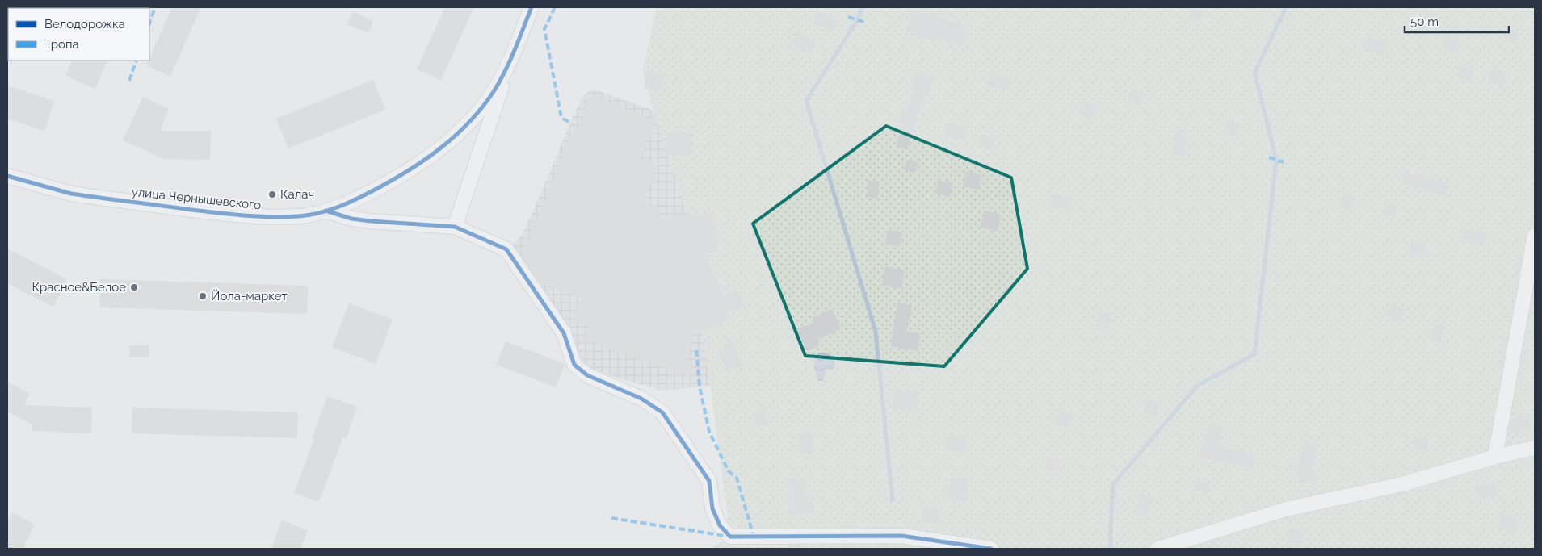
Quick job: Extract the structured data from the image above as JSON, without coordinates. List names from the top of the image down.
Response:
{
  "streets": {
    "street": ["улица Чернышевского"]
  },
  "places": ["Калач", "Красное&Белое", "Йола-маркет"],
  "legend": ["Велодорожка", "Тропа"],
  "scale_bar": "50 m"
}
